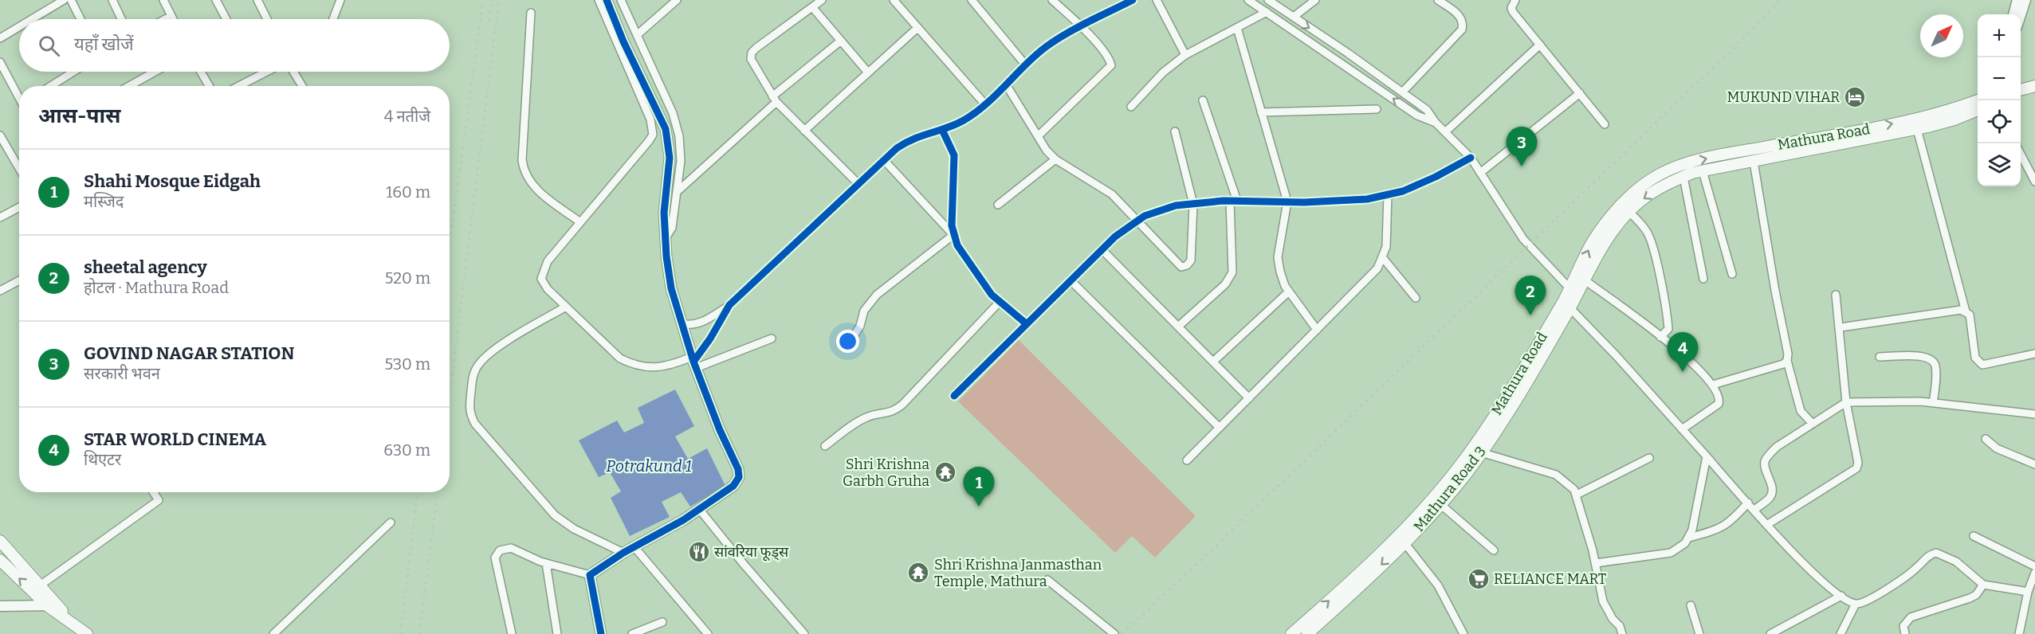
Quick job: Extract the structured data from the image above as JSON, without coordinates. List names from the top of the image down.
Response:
{
  "streets": {
    "main road": ["Mathura Road", "Mathura Road 3"]
  },
  "crossings": [
    ["Mathura Road", "Mathura Road 3"]
  ],
  "water": ["Potrakund 1"],
  "places": {
    "hotel": ["MUKUND VIHAR"],
    "temple": ["Shri Krishna Garbh Gruha", "Shri Krishna Janmasthan Temple, Mathura"],
    "restaurant": ["सांवरिया फूड्स"],
    "supermarket": ["RELIANCE MART"]
  },
  "north": "top right",
  "page": {
    "map_buttons": ["+", "−"],
    "search": "यहाँ खोजें",
    "heading": ["आस-पास", "4 नतीजे"],
    "pins": [
      "3",
      "2",
      "4",
      "1"
    ],
    "list": [
      {
        "mark": "1",
        "name": "Shahi Mosque Eidgah",
        "note": "मस्जिद",
        "value": "160 m"
      },
      {
        "mark": "2",
        "name": "sheetal agency",
        "note": "होटल · Mathura Road",
        "value": "520 m"
      },
      {
        "mark": "3",
        "name": "GOVIND NAGAR STATION",
        "note": "सरकारी भवन",
        "value": "530 m"
      },
      {
        "mark": "4",
        "name": "STAR WORLD CINEMA",
        "note": "थिएटर",
        "value": "630 m"
      }
    ]
  }
}
